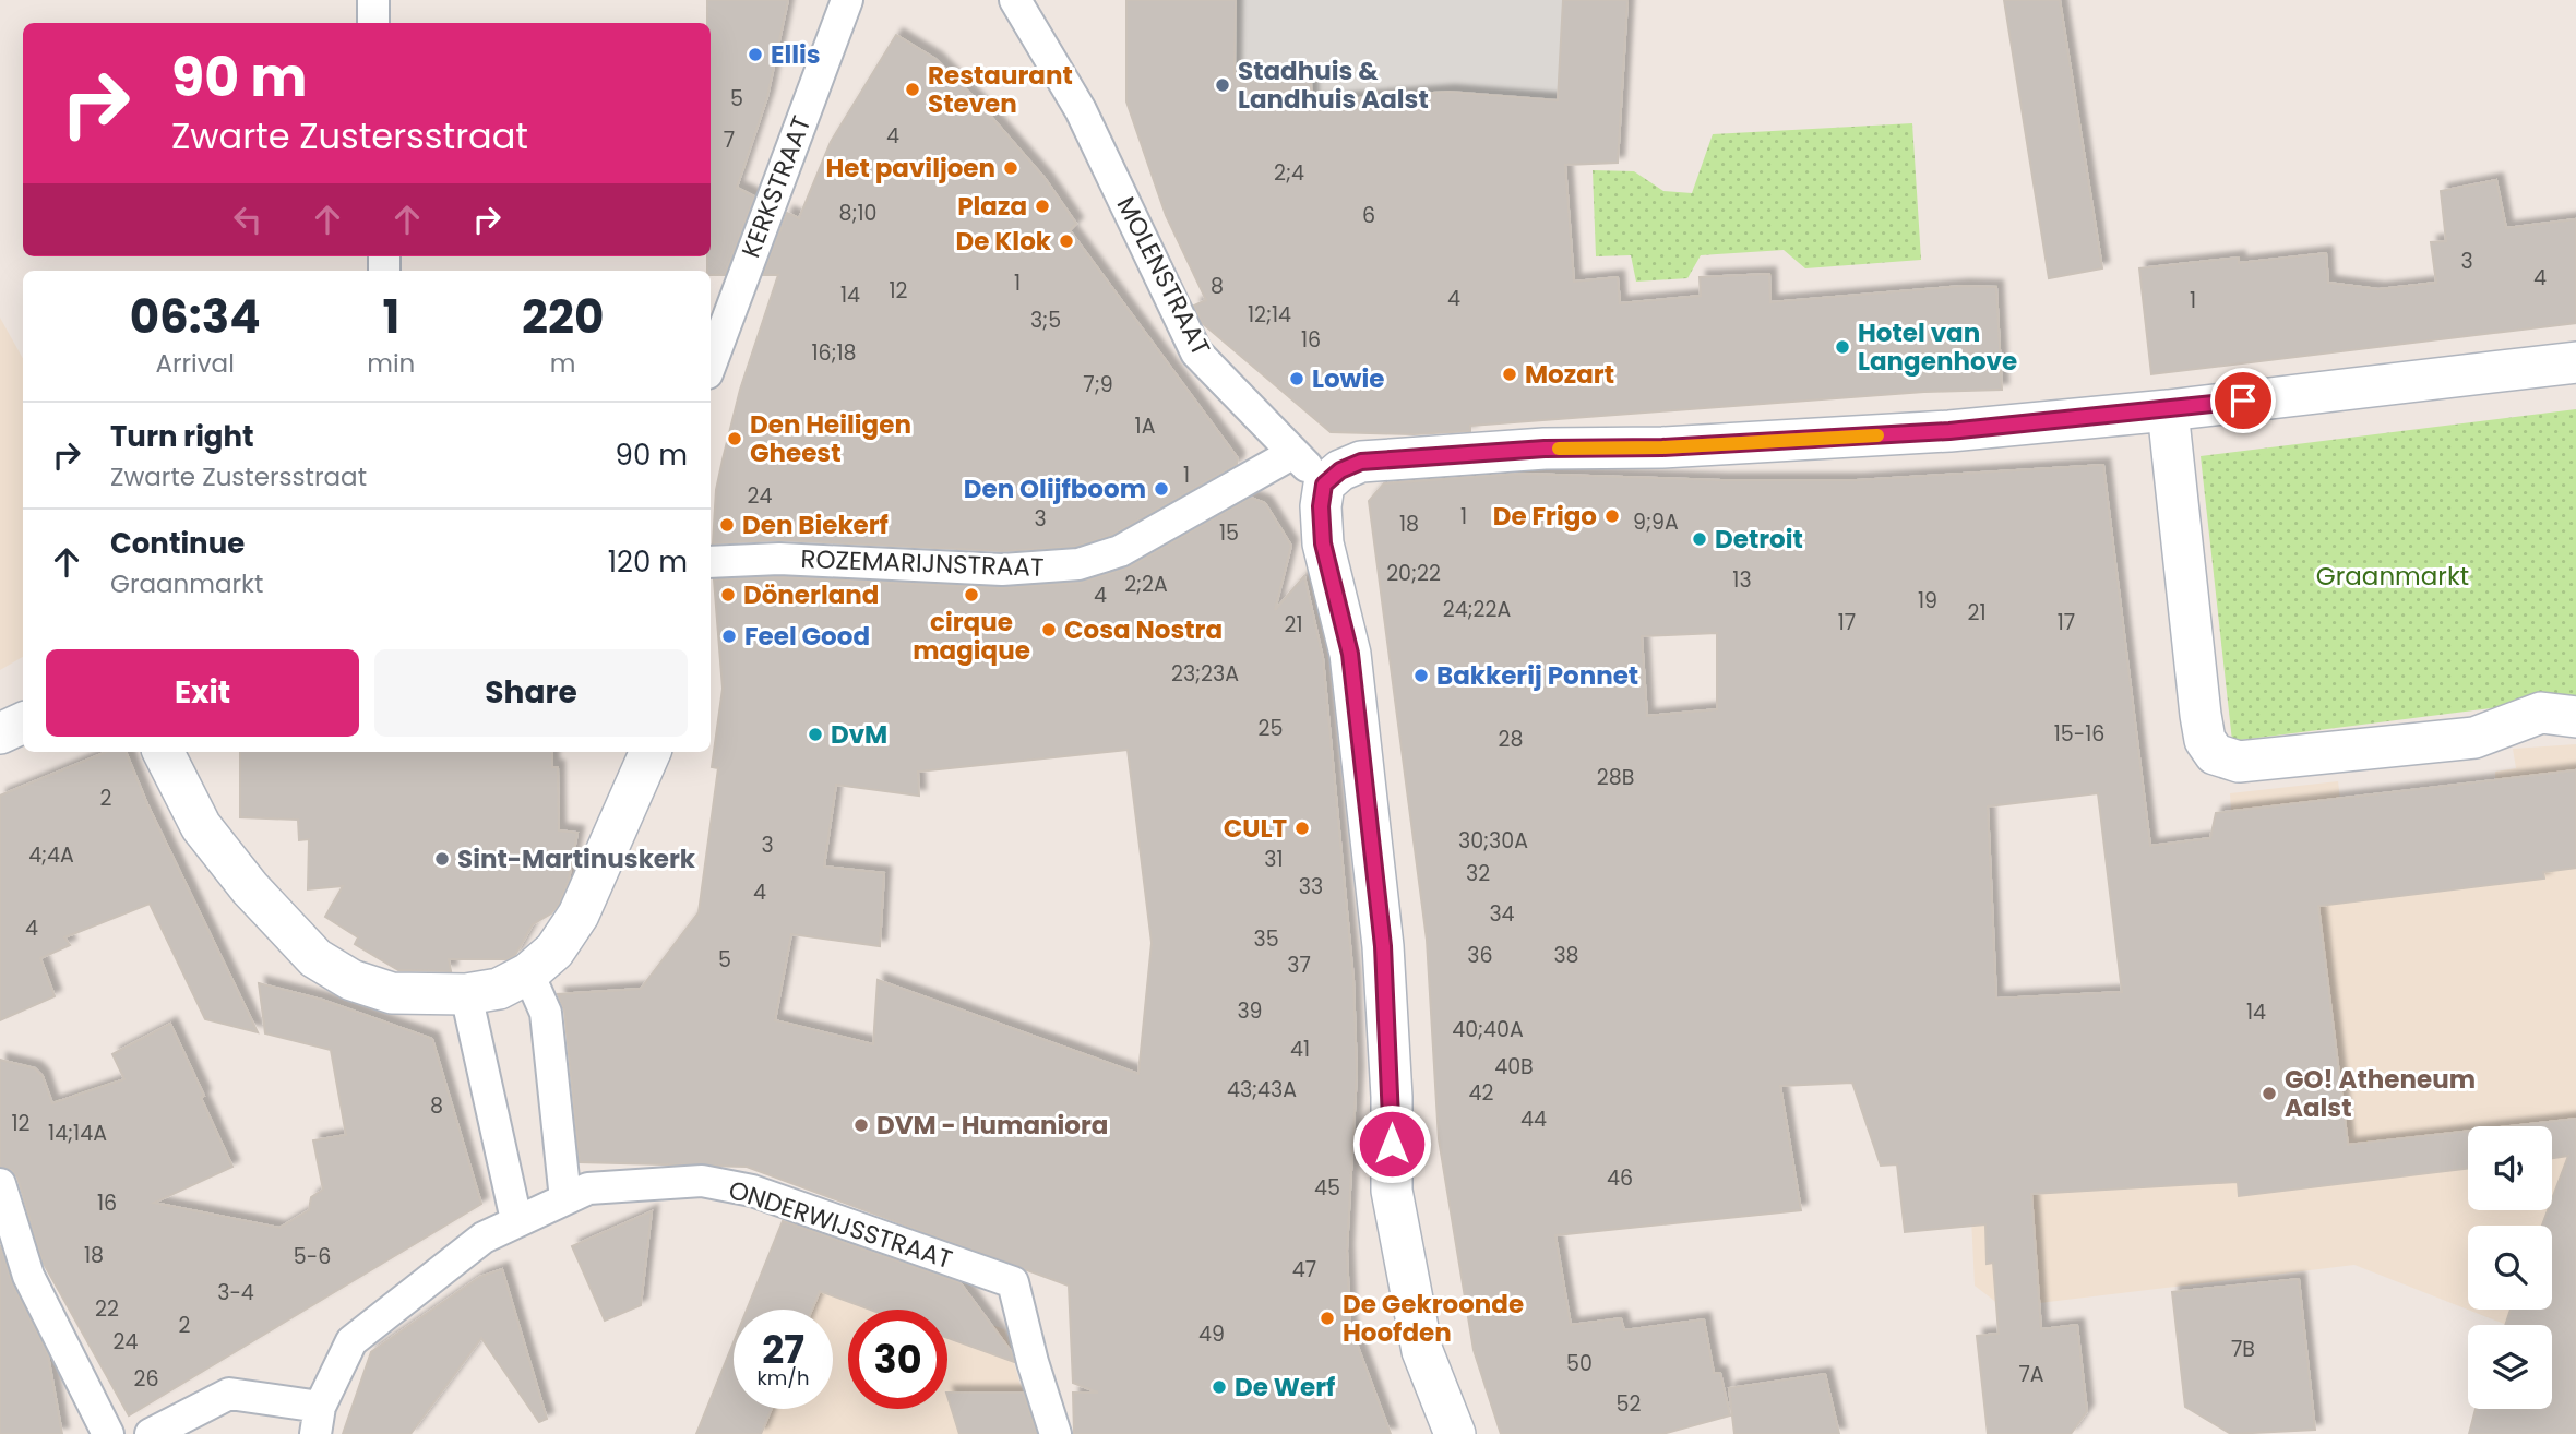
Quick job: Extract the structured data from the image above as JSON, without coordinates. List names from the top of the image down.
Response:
{
  "streets": {
    "street": [
      "KERKSTRAAT",
      "MOLENSTRAAT",
      "ROZEMARIJNSTRAAT",
      "ONDERWIJSSTRAAT"
    ]
  },
  "crossings": [
    ["MOLENSTRAAT", "ROZEMARIJNSTRAAT"]
  ],
  "parks": ["Graanmarkt"],
  "places": [
    "Ellis",
    "Stadhuis & Landhuis Aalst",
    "Restaurant Steven",
    "Het paviljoen",
    "Plaza",
    "De Klok",
    "Hotel van Langenhove",
    "Mozart",
    "Lowie",
    "Den Heiligen Gheest",
    "Den Olijfboom",
    "De Frigo",
    "Den Biekerf",
    "Detroit",
    "Dönerland",
    "cirque magique",
    "Cosa Nostra",
    "Feel Good",
    "Bakkerij Ponnet",
    "DvM",
    "CULT",
    "Sint-Martinuskerk",
    "GO! Atheneum Aalst",
    "DVM - Humaniora",
    "De Gekroonde Hoofden",
    "De Werf"
  ],
  "house_numbers": [
    "5",
    "4",
    "7",
    "2;4",
    "8;10",
    "6",
    "3",
    "4",
    "1",
    "8",
    "12",
    "14",
    "4",
    "1",
    "12;14",
    "3;5",
    "16",
    "16;18",
    "7;9",
    "1A",
    "1",
    "24",
    "1",
    "3",
    "9;9A",
    "18",
    "15",
    "20;22",
    "13",
    "2;2A",
    "4",
    "19",
    "24;22A",
    "21",
    "17",
    "17",
    "21",
    "23;23A",
    "25",
    "15-16",
    "28",
    "28B",
    "2",
    "30;30A",
    "3",
    "4;4A",
    "31",
    "32",
    "33",
    "4",
    "34",
    "4",
    "35",
    "36",
    "38",
    "5",
    "37",
    "39",
    "14",
    "40;40A",
    "41",
    "40B",
    "43;43A",
    "42",
    "8",
    "44",
    "12",
    "14;14A",
    "46",
    "45",
    "16",
    "18",
    "5-6",
    "47",
    "3-4",
    "22",
    "2",
    "49",
    "24",
    "7B",
    "50",
    "7A",
    "26",
    "52"
  ],
  "page": {
    "turn": ["90 m", "Zwarte Zustersstraat"],
    "eta": [
      "06:34",
      "Arrival",
      "1",
      "min",
      "220",
      "m"
    ],
    "list": [
      {
        "name": "Turn right",
        "note": "Zwarte Zustersstraat",
        "value": "90 m"
      },
      {
        "name": "Continue",
        "note": "Graanmarkt",
        "value": "120 m"
      }
    ],
    "buttons": ["Exit", "Share"],
    "speed": "27 km/h",
    "limit": "30"
  }
}
